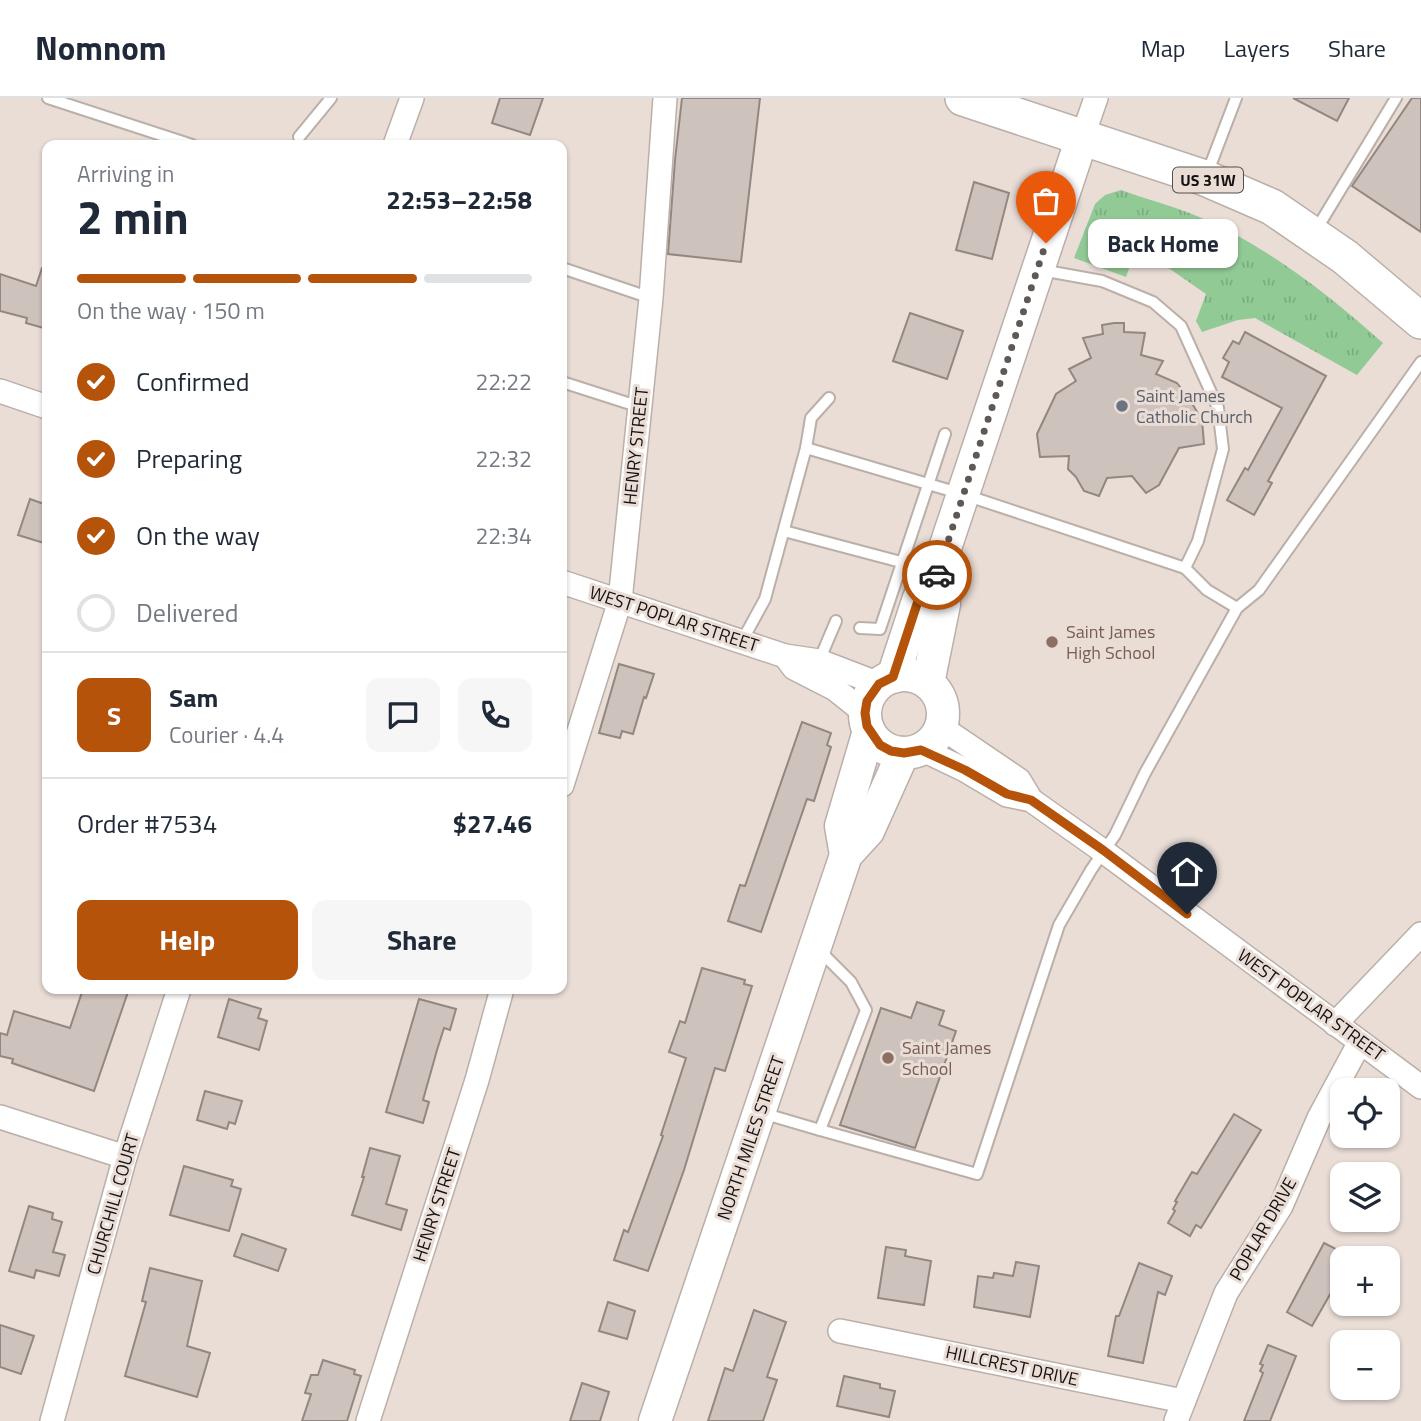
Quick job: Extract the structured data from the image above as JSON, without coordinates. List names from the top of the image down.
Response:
{
  "streets": {
    "main road": ["US 31W", "NORTH MILES STREET"],
    "street": [
      "HENRY STREET",
      "WEST POPLAR STREET",
      "CHURCHILL COURT",
      "POPLAR DRIVE",
      "HILLCREST DRIVE"
    ]
  },
  "crossings": [
    ["HENRY STREET", "WEST POPLAR STREET"],
    ["WEST POPLAR STREET", "NORTH MILES STREET"],
    ["WEST POPLAR STREET", "POPLAR DRIVE"],
    ["POPLAR DRIVE", "HILLCREST DRIVE"]
  ],
  "places": [
    "Back Home",
    "Saint James Catholic Church",
    "Saint James High School",
    "Saint James School"
  ],
  "page": {
    "header": "Nomnom",
    "nav": ["Map", "Layers", "Share"],
    "heading": ["2 min", "Arriving in", "22:53–22:58"],
    "panel": [
      "Sam",
      "Courier · 4.4",
      "Order #7534",
      "$27.46"
    ],
    "bubble": "Back Home",
    "bar": "On the way · 150 m",
    "list": [
      ["Confirmed", "22:22"],
      ["Preparing", "22:32"],
      ["On the way", "22:34"],
      "Delivered"
    ],
    "round": "S",
    "buttons": ["Help", "Share"],
    "map_buttons": ["+", "−"]
  }
}
